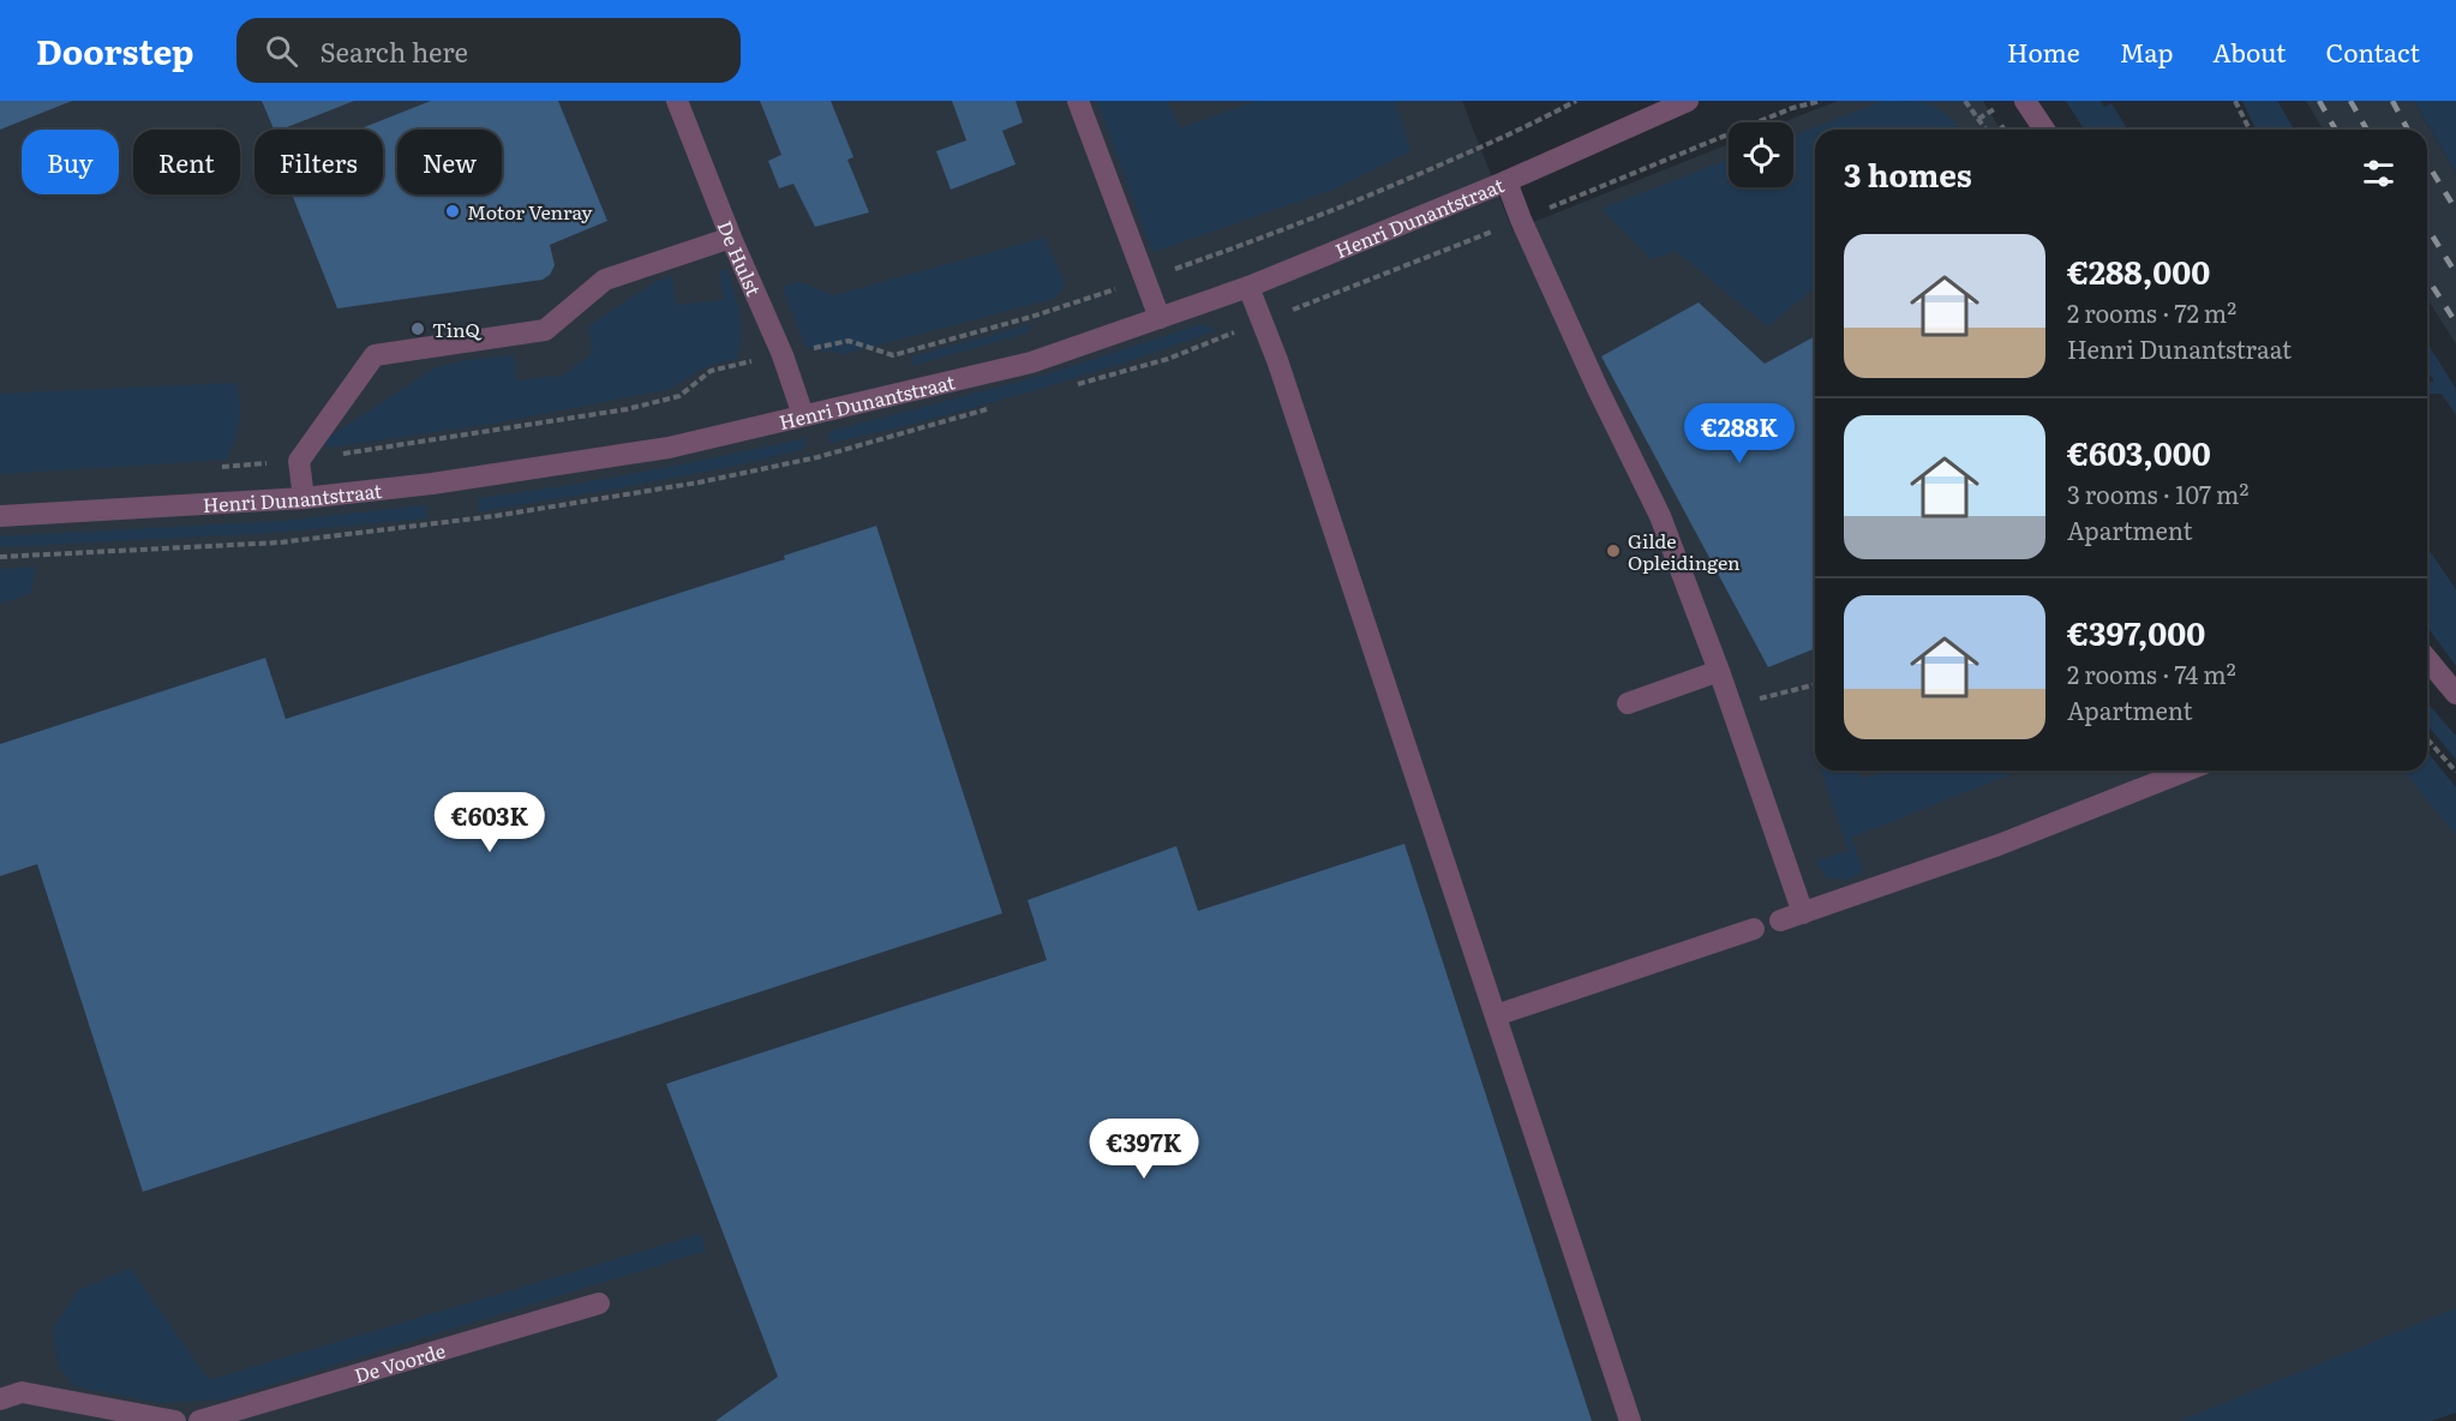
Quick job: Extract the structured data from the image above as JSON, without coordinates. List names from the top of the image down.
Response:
{
  "streets": {
    "street": ["Henri Dunantstraat", "De Hulst", "De Voorde"]
  },
  "crossings": [
    ["Henri Dunantstraat", "De Hulst"]
  ],
  "places": ["Motor Venray", "TinQ", "Gilde Opleidingen"],
  "page": {
    "header": "Doorstep",
    "search": "Search here",
    "nav": [
      "Home",
      "Map",
      "About",
      "Contact"
    ],
    "chip": [
      "Buy",
      "Rent",
      "Filters",
      "New"
    ],
    "heading": "3 homes",
    "list": [
      {
        "name": "€288,000",
        "note": "2 rooms · 72 m² · Henri Dunantstraat"
      },
      {
        "name": "€603,000",
        "note": "3 rooms · 107 m² · Apartment"
      },
      {
        "name": "€397,000",
        "note": "2 rooms · 74 m² · Apartment"
      }
    ],
    "price": ["€288K", "€603K", "€397K"]
  }
}
